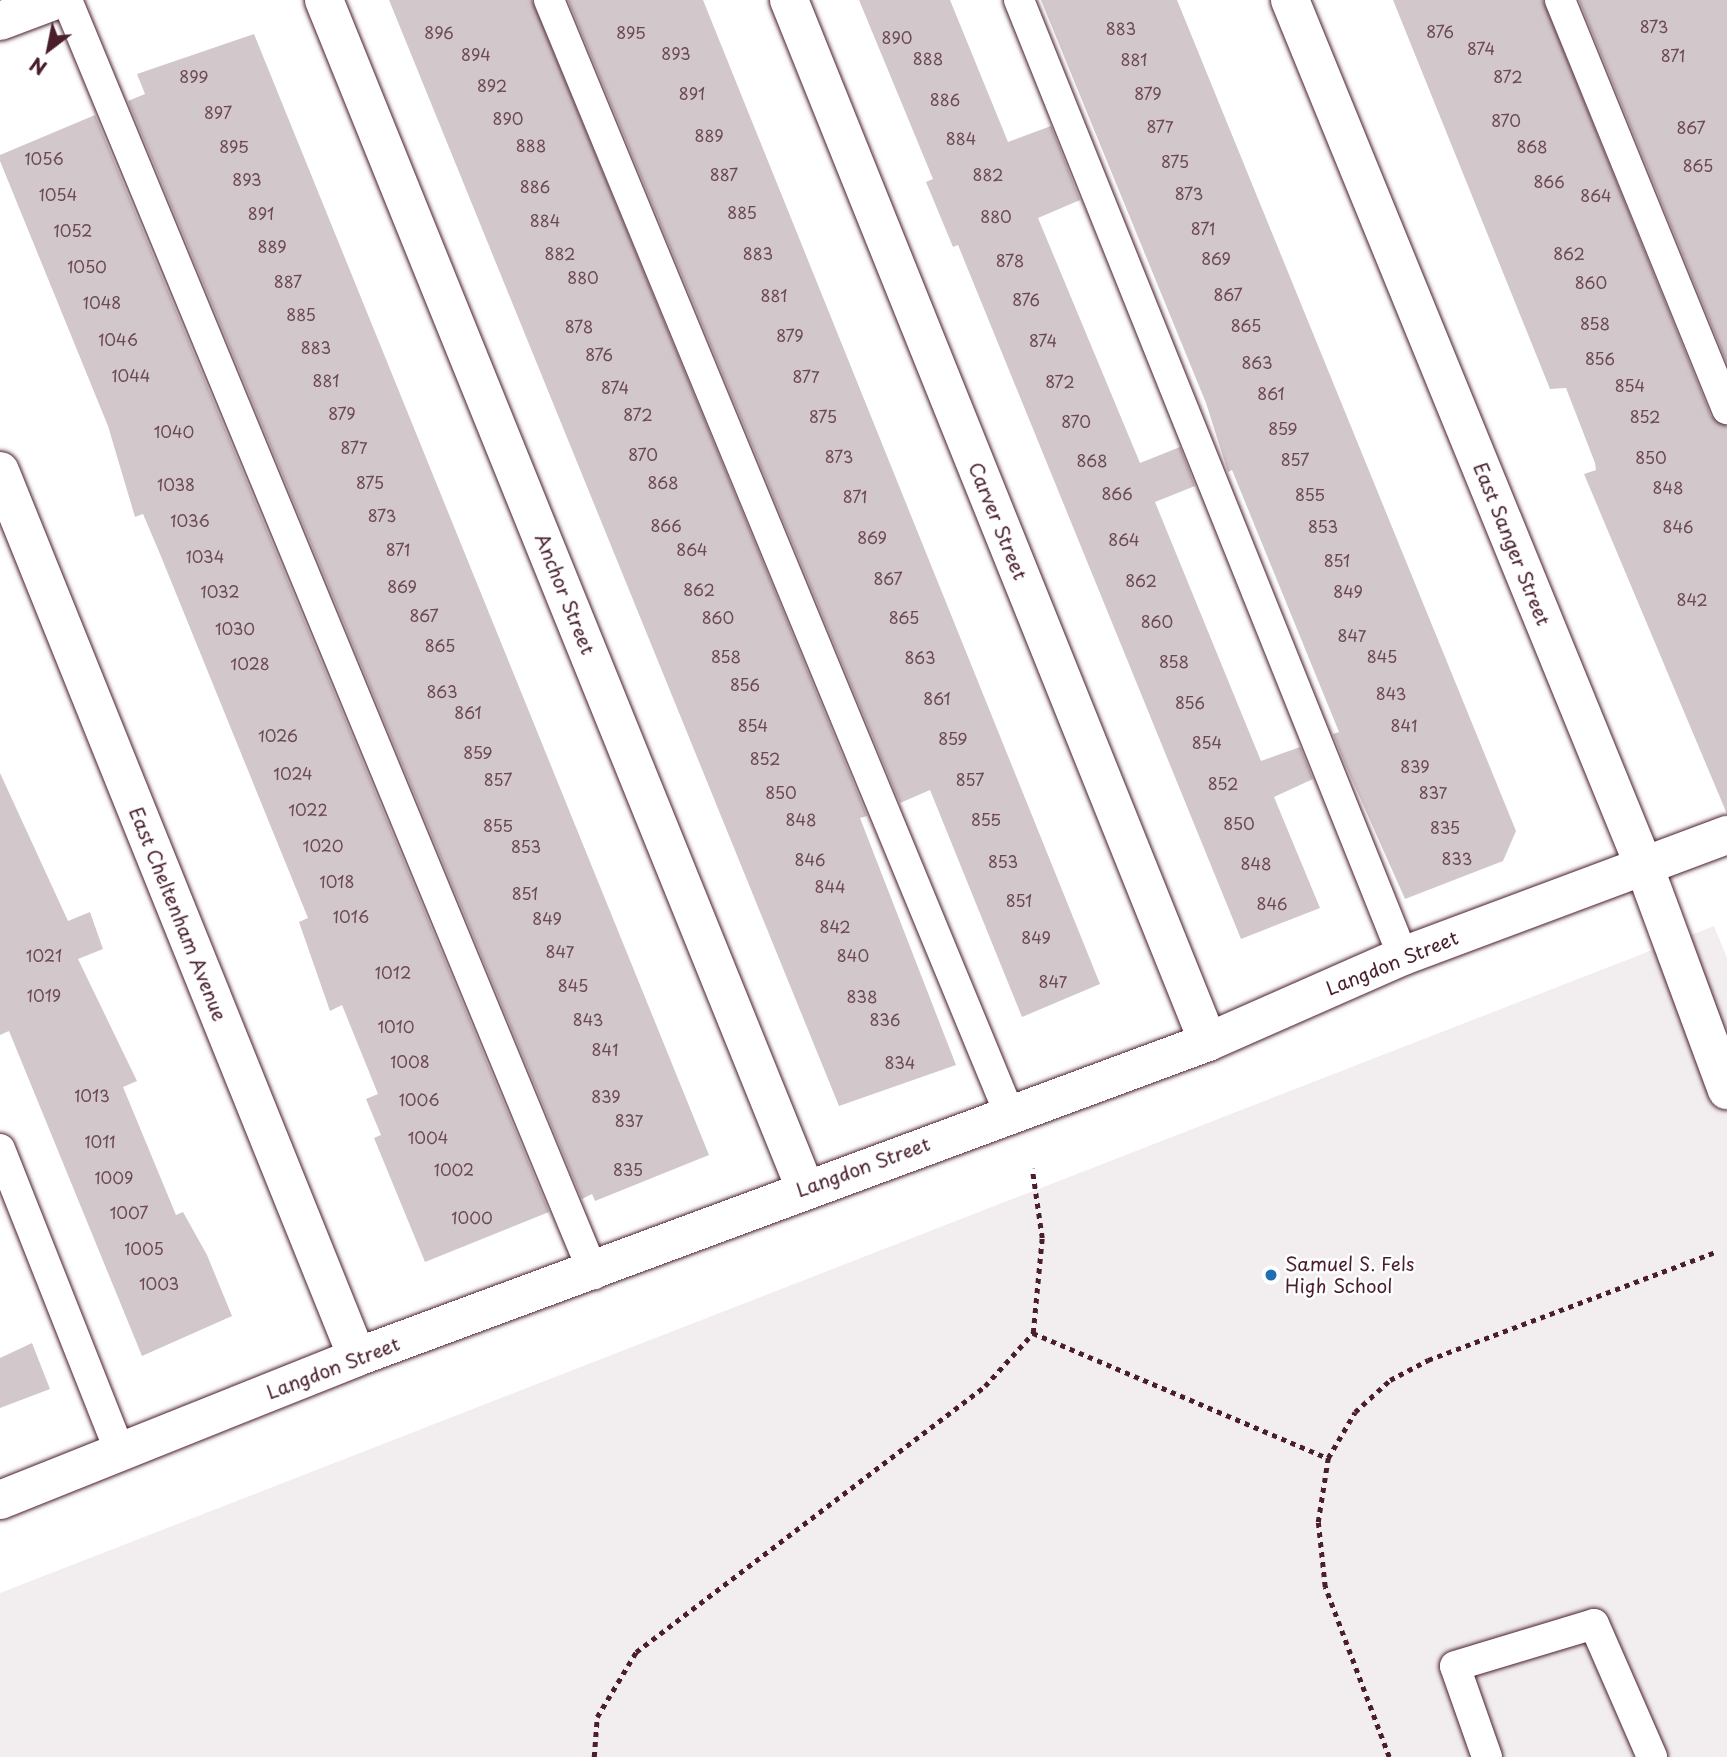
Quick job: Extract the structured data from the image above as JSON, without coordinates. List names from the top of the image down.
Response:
{
  "streets": {
    "street": [
      "Carver Street",
      "East Sanger Street",
      "Anchor Street",
      "East Cheltenham Avenue",
      "Langdon Street"
    ]
  },
  "crossings": [
    ["Carver Street", "Langdon Street"],
    ["East Sanger Street", "Langdon Street"],
    ["Anchor Street", "Langdon Street"],
    ["East Cheltenham Avenue", "Langdon Street"]
  ],
  "places": ["Samuel S. Fels High School"],
  "house_numbers": [
    "873",
    "883",
    "876",
    "896",
    "895",
    "890",
    "874",
    "893",
    "894",
    "871",
    "888",
    "881",
    "899",
    "872",
    "892",
    "891",
    "879",
    "886",
    "897",
    "890",
    "870",
    "877",
    "867",
    "889",
    "884",
    "888",
    "895",
    "868",
    "1056",
    "875",
    "865",
    "887",
    "882",
    "893",
    "866",
    "886",
    "873",
    "1054",
    "864",
    "885",
    "891",
    "880",
    "884",
    "871",
    "1052",
    "889",
    "882",
    "883",
    "862",
    "869",
    "878",
    "1050",
    "880",
    "887",
    "860",
    "867",
    "881",
    "876",
    "1048",
    "885",
    "858",
    "865",
    "878",
    "879",
    "1046",
    "874",
    "883",
    "876",
    "856",
    "863",
    "1044",
    "877",
    "881",
    "872",
    "854",
    "874",
    "861",
    "879",
    "872",
    "875",
    "852",
    "870",
    "859",
    "1040",
    "877",
    "870",
    "873",
    "850",
    "857",
    "868",
    "875",
    "868",
    "1038",
    "848",
    "866",
    "855",
    "871",
    "873",
    "1036",
    "866",
    "853",
    "846",
    "869",
    "864",
    "871",
    "864",
    "1034",
    "851",
    "867",
    "862",
    "869",
    "862",
    "1032",
    "849",
    "842",
    "867",
    "860",
    "865",
    "860",
    "1030",
    "847",
    "865",
    "858",
    "845",
    "863",
    "858",
    "1028",
    "856",
    "863",
    "843",
    "861",
    "856",
    "861",
    "854",
    "841",
    "1026",
    "859",
    "854",
    "859",
    "852",
    "839",
    "1024",
    "857",
    "857",
    "852",
    "850",
    "837",
    "1022",
    "848",
    "855",
    "850",
    "855",
    "835",
    "1020",
    "853",
    "833",
    "846",
    "853",
    "848",
    "1018",
    "844",
    "851",
    "851",
    "846",
    "1016",
    "849",
    "842",
    "849",
    "847",
    "1021",
    "840",
    "1012",
    "847",
    "845",
    "1019",
    "838",
    "843",
    "836",
    "1010",
    "841",
    "1008",
    "834",
    "1013",
    "839",
    "1006",
    "837",
    "1004",
    "1011",
    "1002",
    "835",
    "1009",
    "1007",
    "1000",
    "1005",
    "1003"
  ],
  "north": "bottom left"
}
